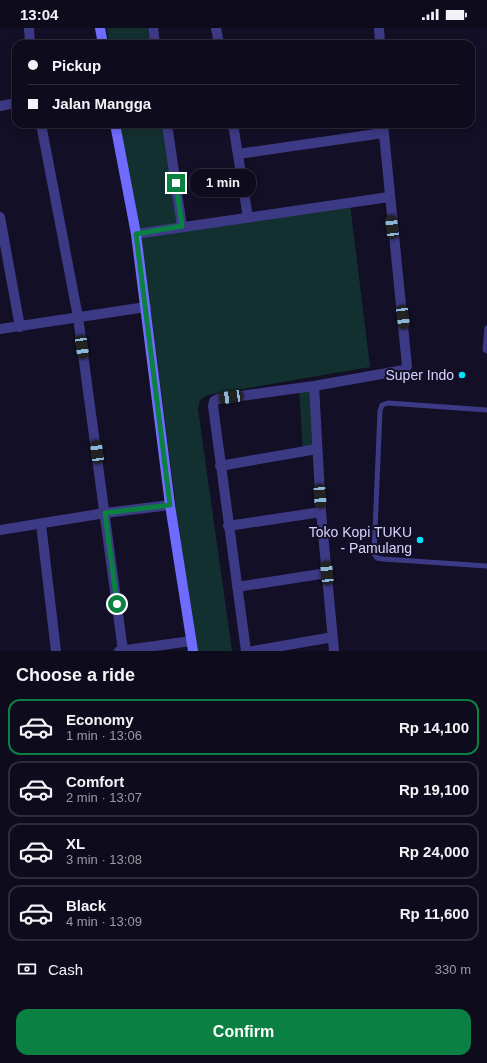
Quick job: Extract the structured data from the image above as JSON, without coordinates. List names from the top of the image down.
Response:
{
  "places": ["Super Indo", "Toko Kopi TUKU - Pamulang"],
  "page": {
    "status": "13:04",
    "banner": ["Pickup", "Jalan Mangga"],
    "bubble": "1 min",
    "heading": "Choose a ride",
    "list": [
      {
        "name": "Economy",
        "note": "1 min · 13:06",
        "value": "Rp 14,100"
      },
      {
        "name": "Comfort",
        "note": "2 min · 13:07",
        "value": "Rp 19,100"
      },
      {
        "name": "XL",
        "note": "3 min · 13:08",
        "value": "Rp 24,000"
      },
      {
        "name": "Black",
        "note": "4 min · 13:09",
        "value": "Rp 11,600"
      }
    ],
    "pay": ["Cash", "330 m"],
    "buttons": "Confirm"
  }
}
